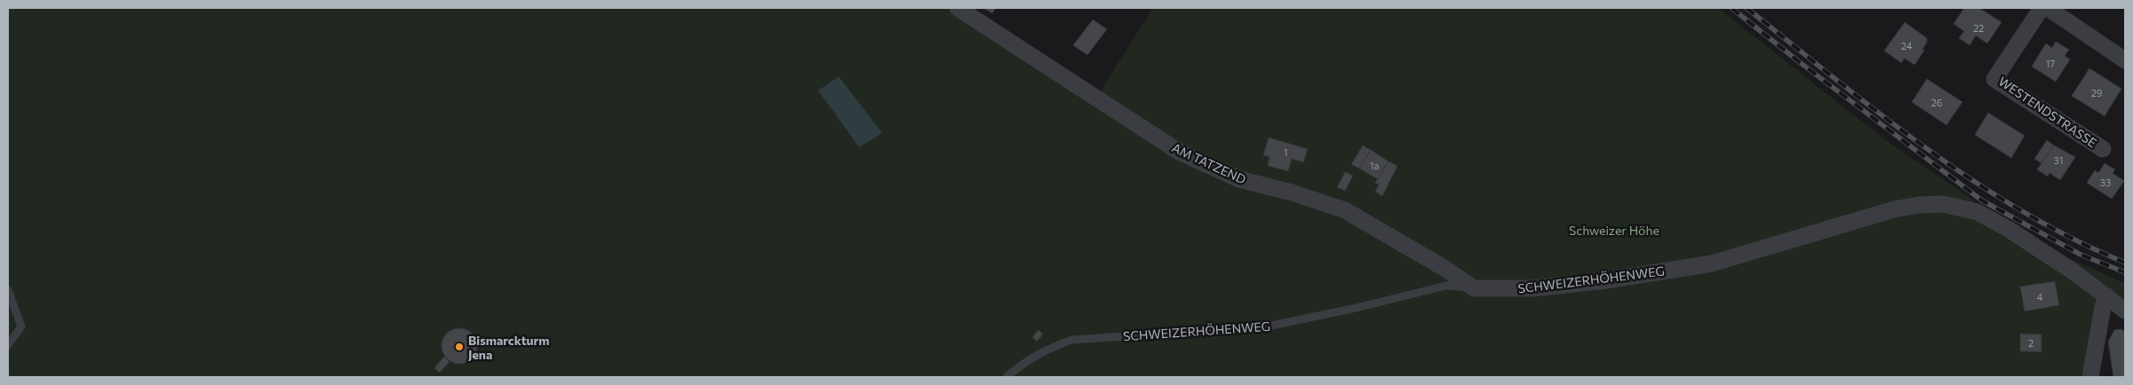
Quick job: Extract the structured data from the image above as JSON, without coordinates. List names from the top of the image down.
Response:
{
  "streets": {
    "street": ["WESTENDSTRASSE", "AM TATZEND", "SCHWEIZERHÖHENWEG"]
  },
  "crossings": [
    ["AM TATZEND", "SCHWEIZERHÖHENWEG"]
  ],
  "parks": ["Schweizer Höhe"],
  "places": ["Bismarckturm Jena"],
  "house_numbers": [
    "22",
    "24",
    "17",
    "29",
    "26",
    "1",
    "31",
    "1a",
    "33",
    "4",
    "2"
  ]
}
